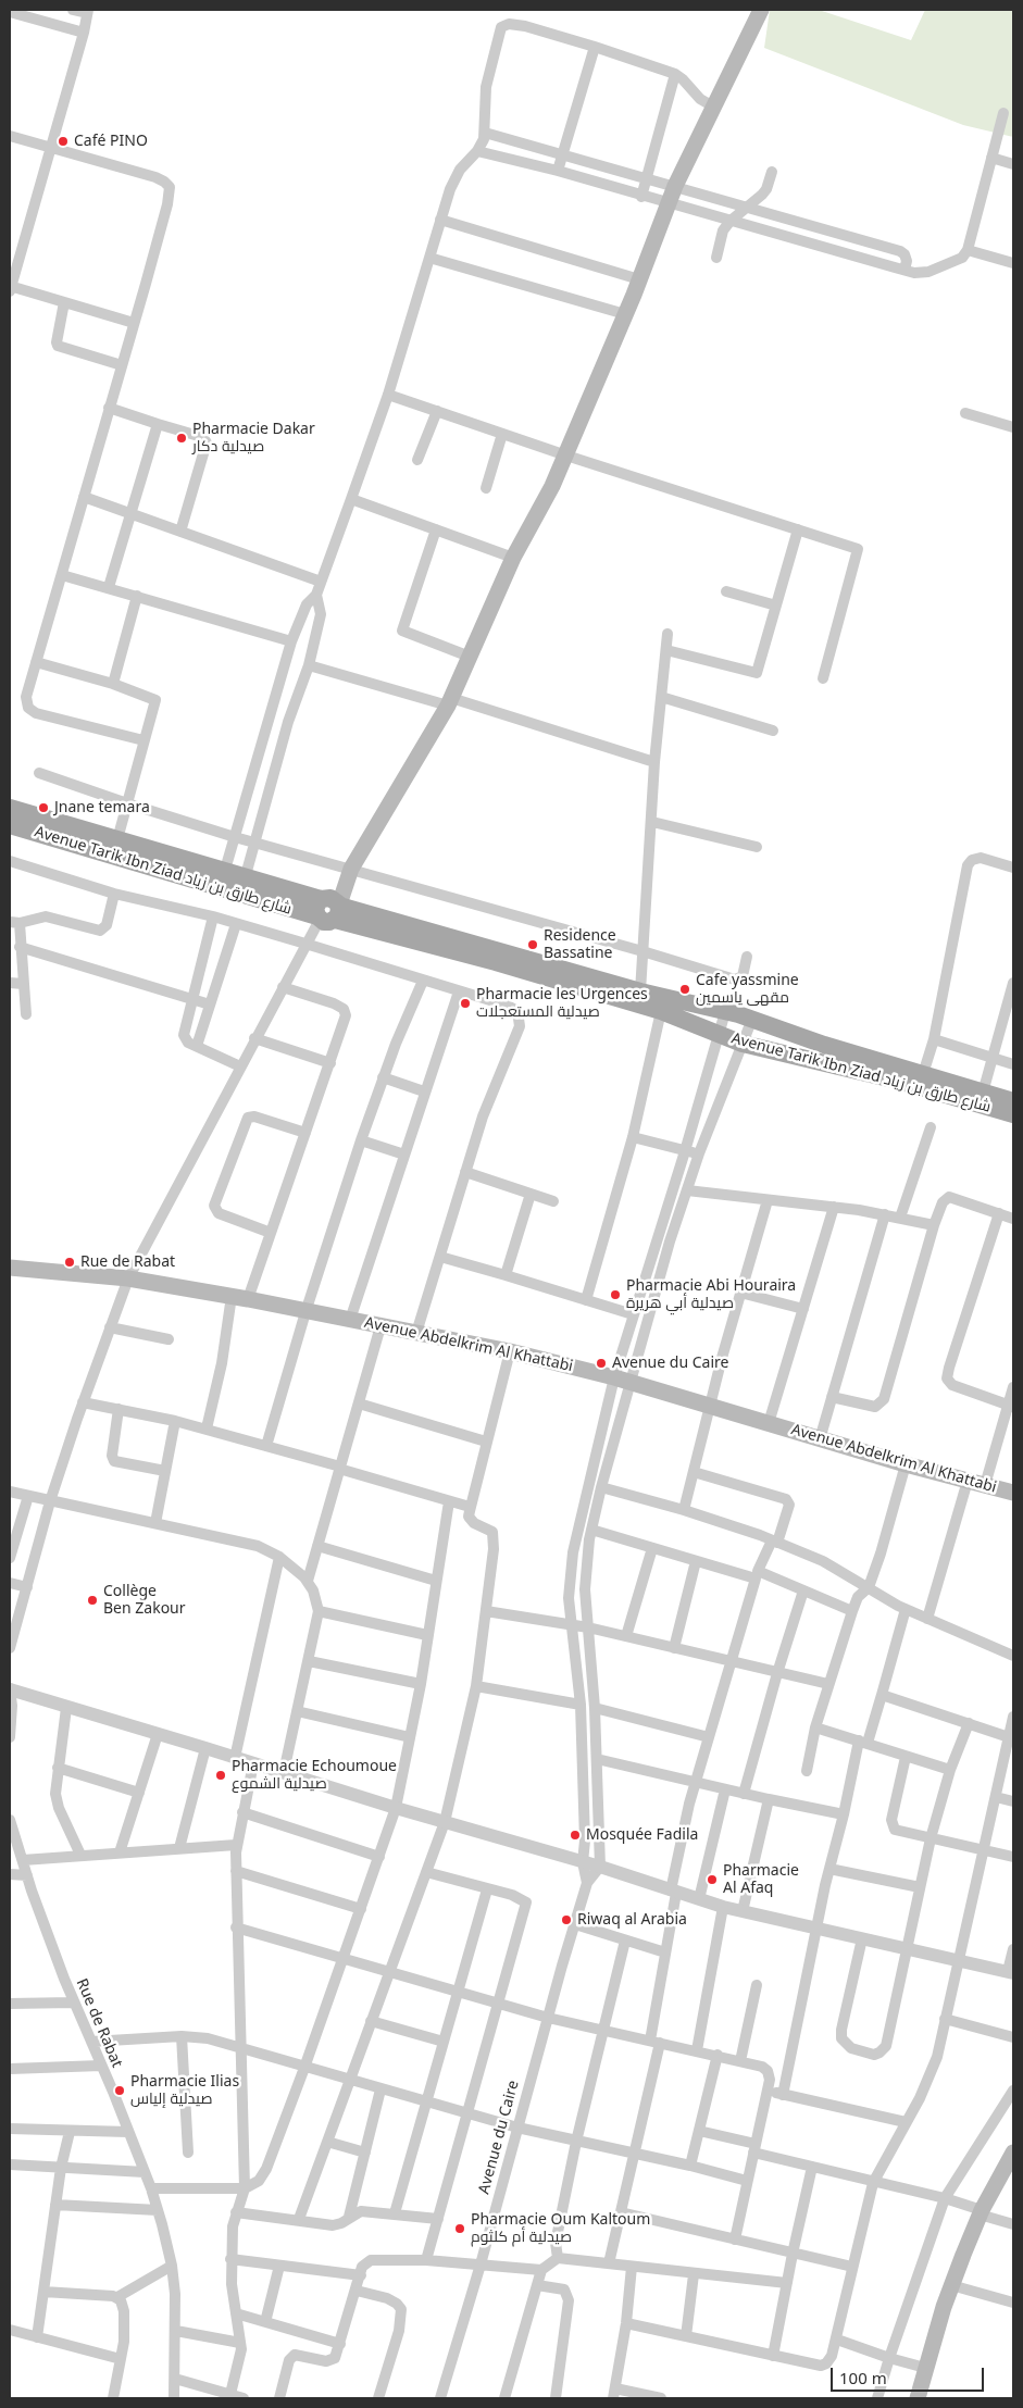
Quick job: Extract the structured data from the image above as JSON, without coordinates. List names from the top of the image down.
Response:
{
  "streets": {
    "main road": ["Avenue Tarik Ibn Ziad شارع طارق بن زياد", "Avenue Abdelkrim Al Khattabi"],
    "street": ["Rue de Rabat", "Avenue du Caire"]
  },
  "crossings": [
    ["Avenue Tarik Ibn Ziad شارع طارق بن زياد", "Avenue du Caire"],
    ["Avenue Abdelkrim Al Khattabi", "Avenue du Caire"]
  ],
  "places": [
    "Café PINO",
    "Pharmacie Dakar صيدلية دكار",
    "Jnane temara",
    "Residence Bassatine",
    "Cafe yassmine مقهى ياسمين",
    "Pharmacie les Urgences صيدلية المستعجلات",
    "Rue de Rabat",
    "Pharmacie Abi Houraira صيدلية أبي هريرة",
    "Avenue du Caire",
    "Collège Ben Zakour",
    "Pharmacie Echoumoue صيدلية الشموع",
    "Mosquée Fadila",
    "Pharmacie Al Afaq",
    "Riwaq al Arabia",
    "Pharmacie Ilias صيدلية إلياس",
    "Pharmacie Oum Kaltoum صيدلية أم كلثوم"
  ],
  "scale_bar": "100 m"
}
